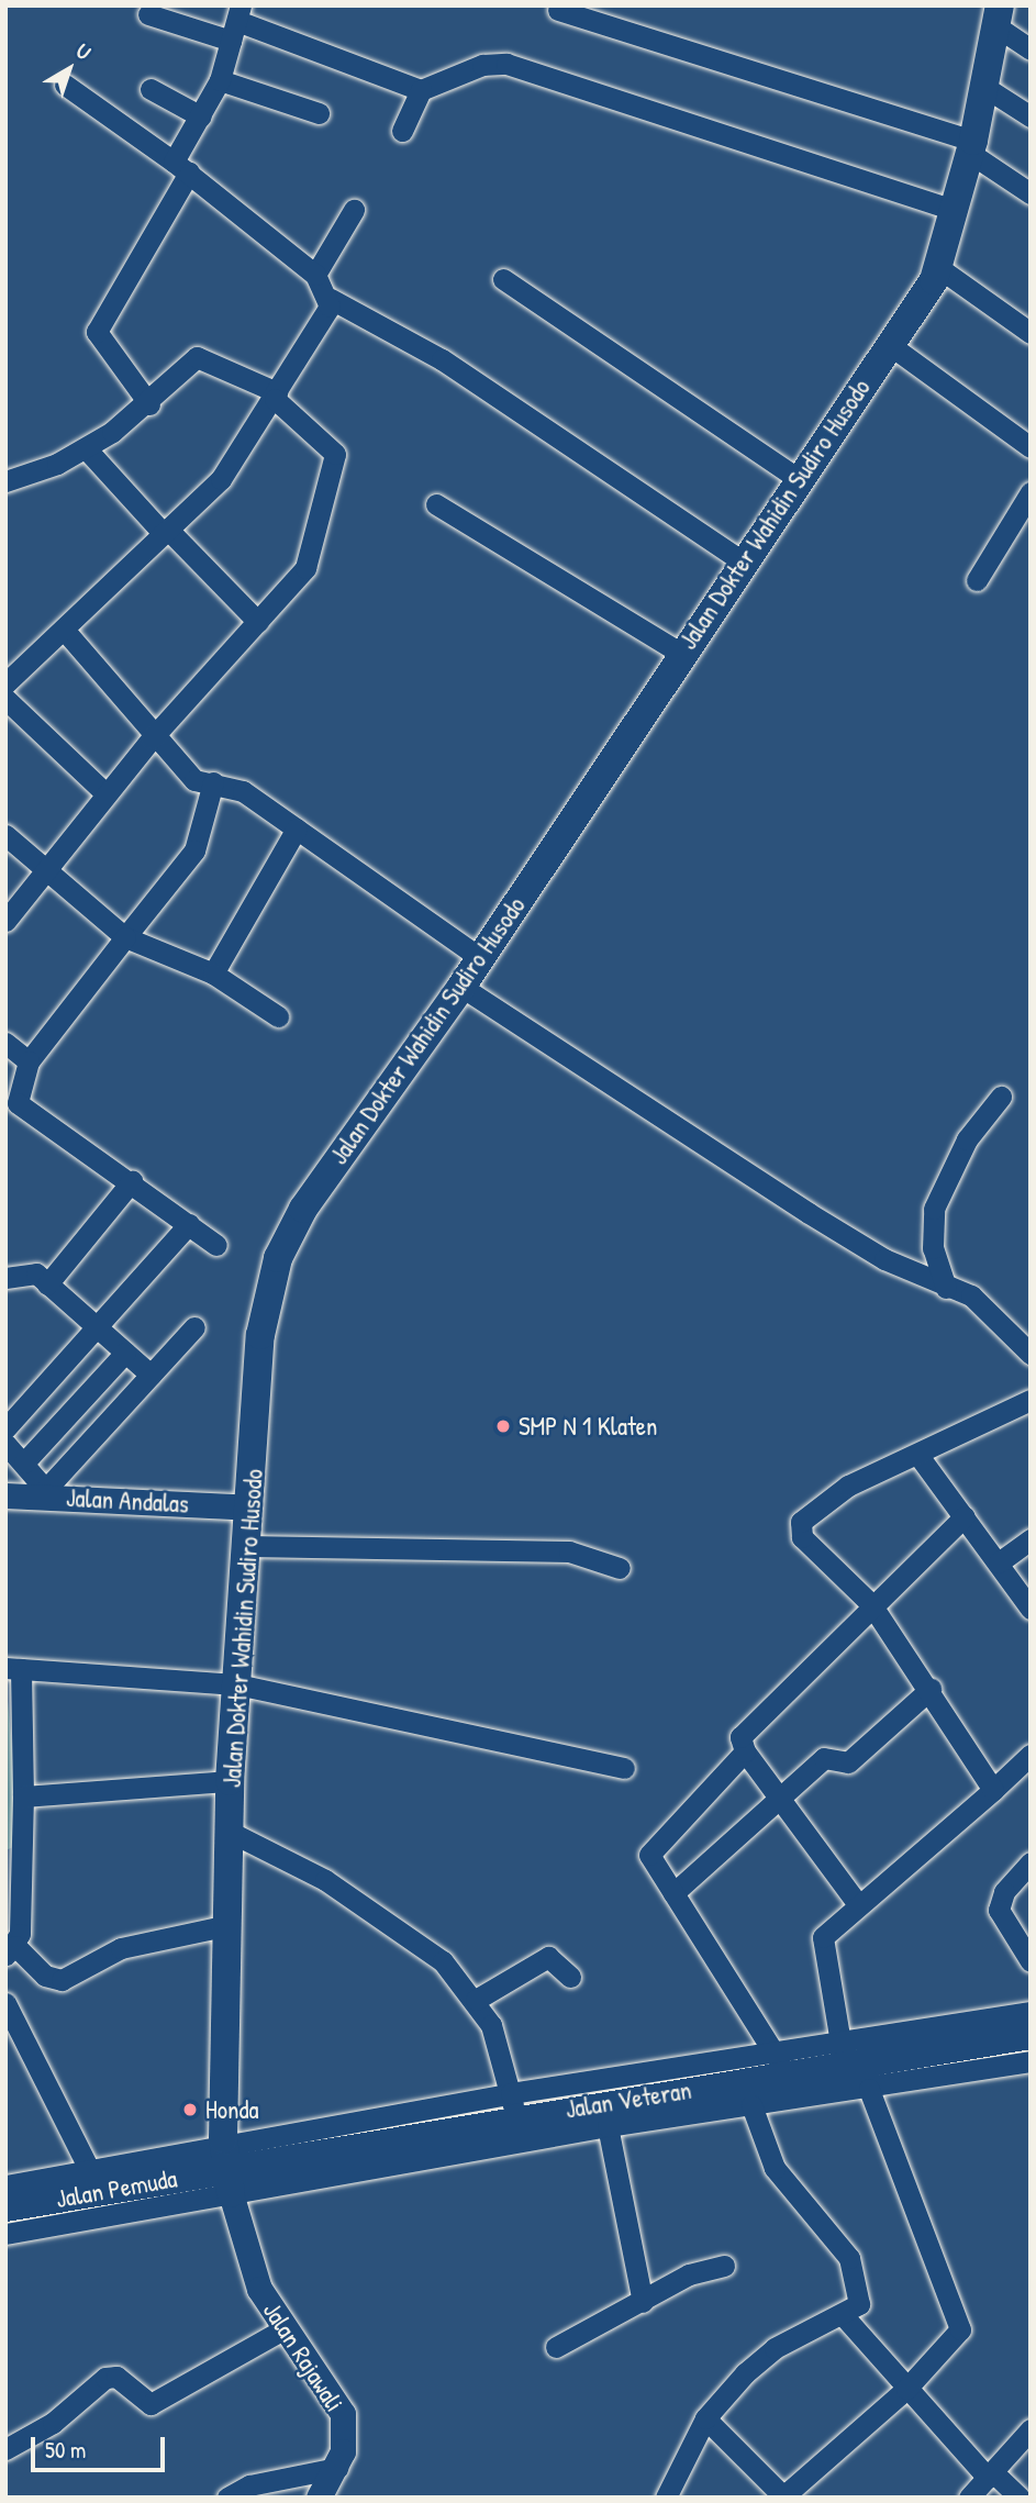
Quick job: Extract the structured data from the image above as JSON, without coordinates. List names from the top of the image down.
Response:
{
  "streets": {
    "main road": ["Jalan Dokter Wahidin Sudiro Husodo", "Jalan Veteran", "Jalan Pemuda"],
    "street": ["Jalan Andalas", "Jalan Rajawali"]
  },
  "crossings": [
    ["Jalan Dokter Wahidin Sudiro Husodo", "Jalan Andalas"],
    ["Jalan Dokter Wahidin Sudiro Husodo", "Jalan Veteran"],
    ["Jalan Dokter Wahidin Sudiro Husodo", "Jalan Pemuda"],
    ["Jalan Dokter Wahidin Sudiro Husodo", "Jalan Rajawali"],
    ["Jalan Veteran", "Jalan Pemuda"],
    ["Jalan Veteran", "Jalan Rajawali"],
    ["Jalan Pemuda", "Jalan Rajawali"]
  ],
  "places": ["SMP N 1 Klaten", "Honda"],
  "scale_bar": "50 m",
  "north": "top right"
}
